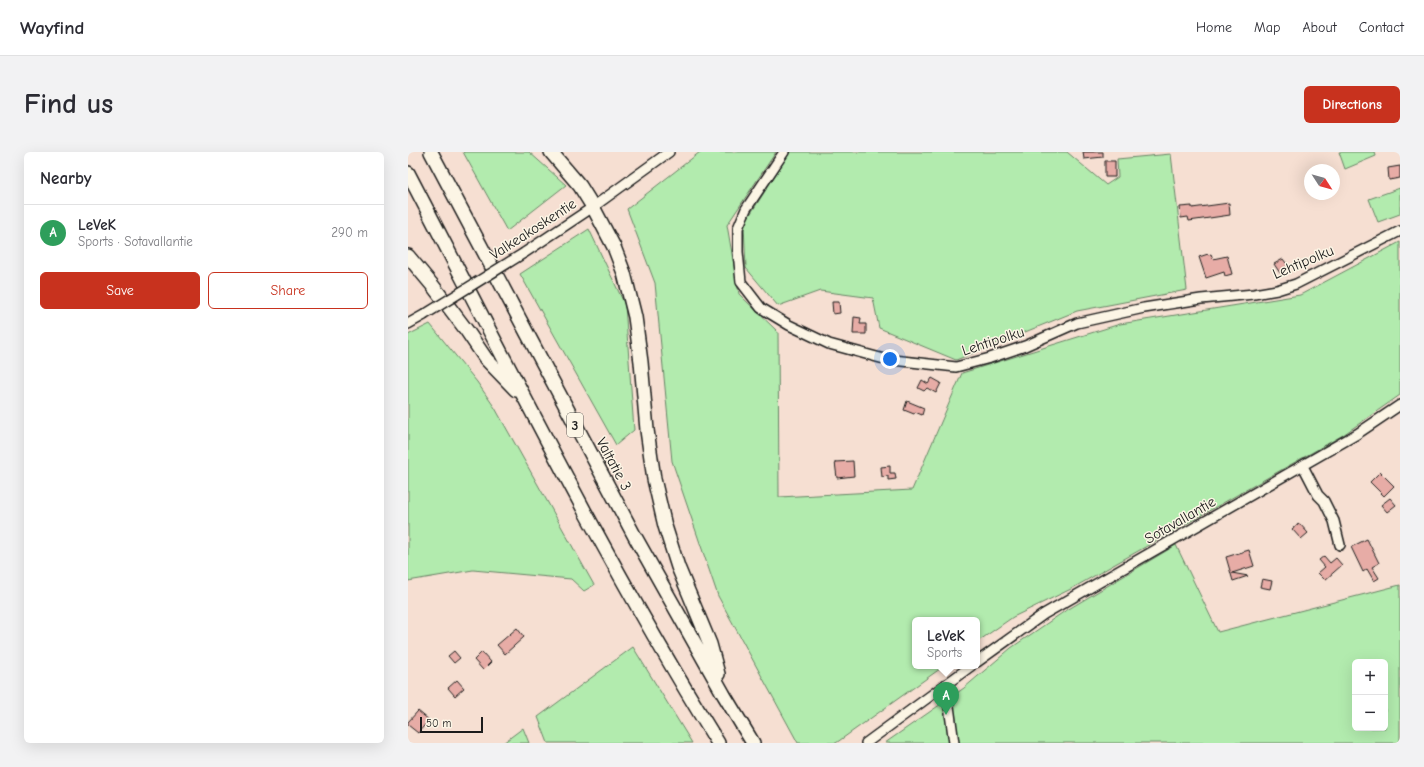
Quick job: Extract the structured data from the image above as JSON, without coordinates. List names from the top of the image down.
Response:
{
  "streets": {
    "highway": ["3", "Valtatie 3"],
    "street": ["Valkeakoskentie", "Lehtipolku", "Sotavallantie"]
  },
  "scale_bar": "50 m",
  "north": "bottom right",
  "page": {
    "header": "Wayfind",
    "nav": [
      "Home",
      "Map",
      "About",
      "Contact"
    ],
    "buttons": [
      "Directions",
      ["Save", "Share"]
    ],
    "title": "Find us",
    "heading": "Nearby",
    "list": [
      {
        "mark": "A",
        "name": "LeVeK",
        "note": "Sports · Sotavallantie",
        "value": "290 m"
      }
    ],
    "popup": ["LeVeK", "Sports"],
    "map_buttons": ["+", "−"],
    "pins": "A",
    "scale": "50 m"
  }
}
